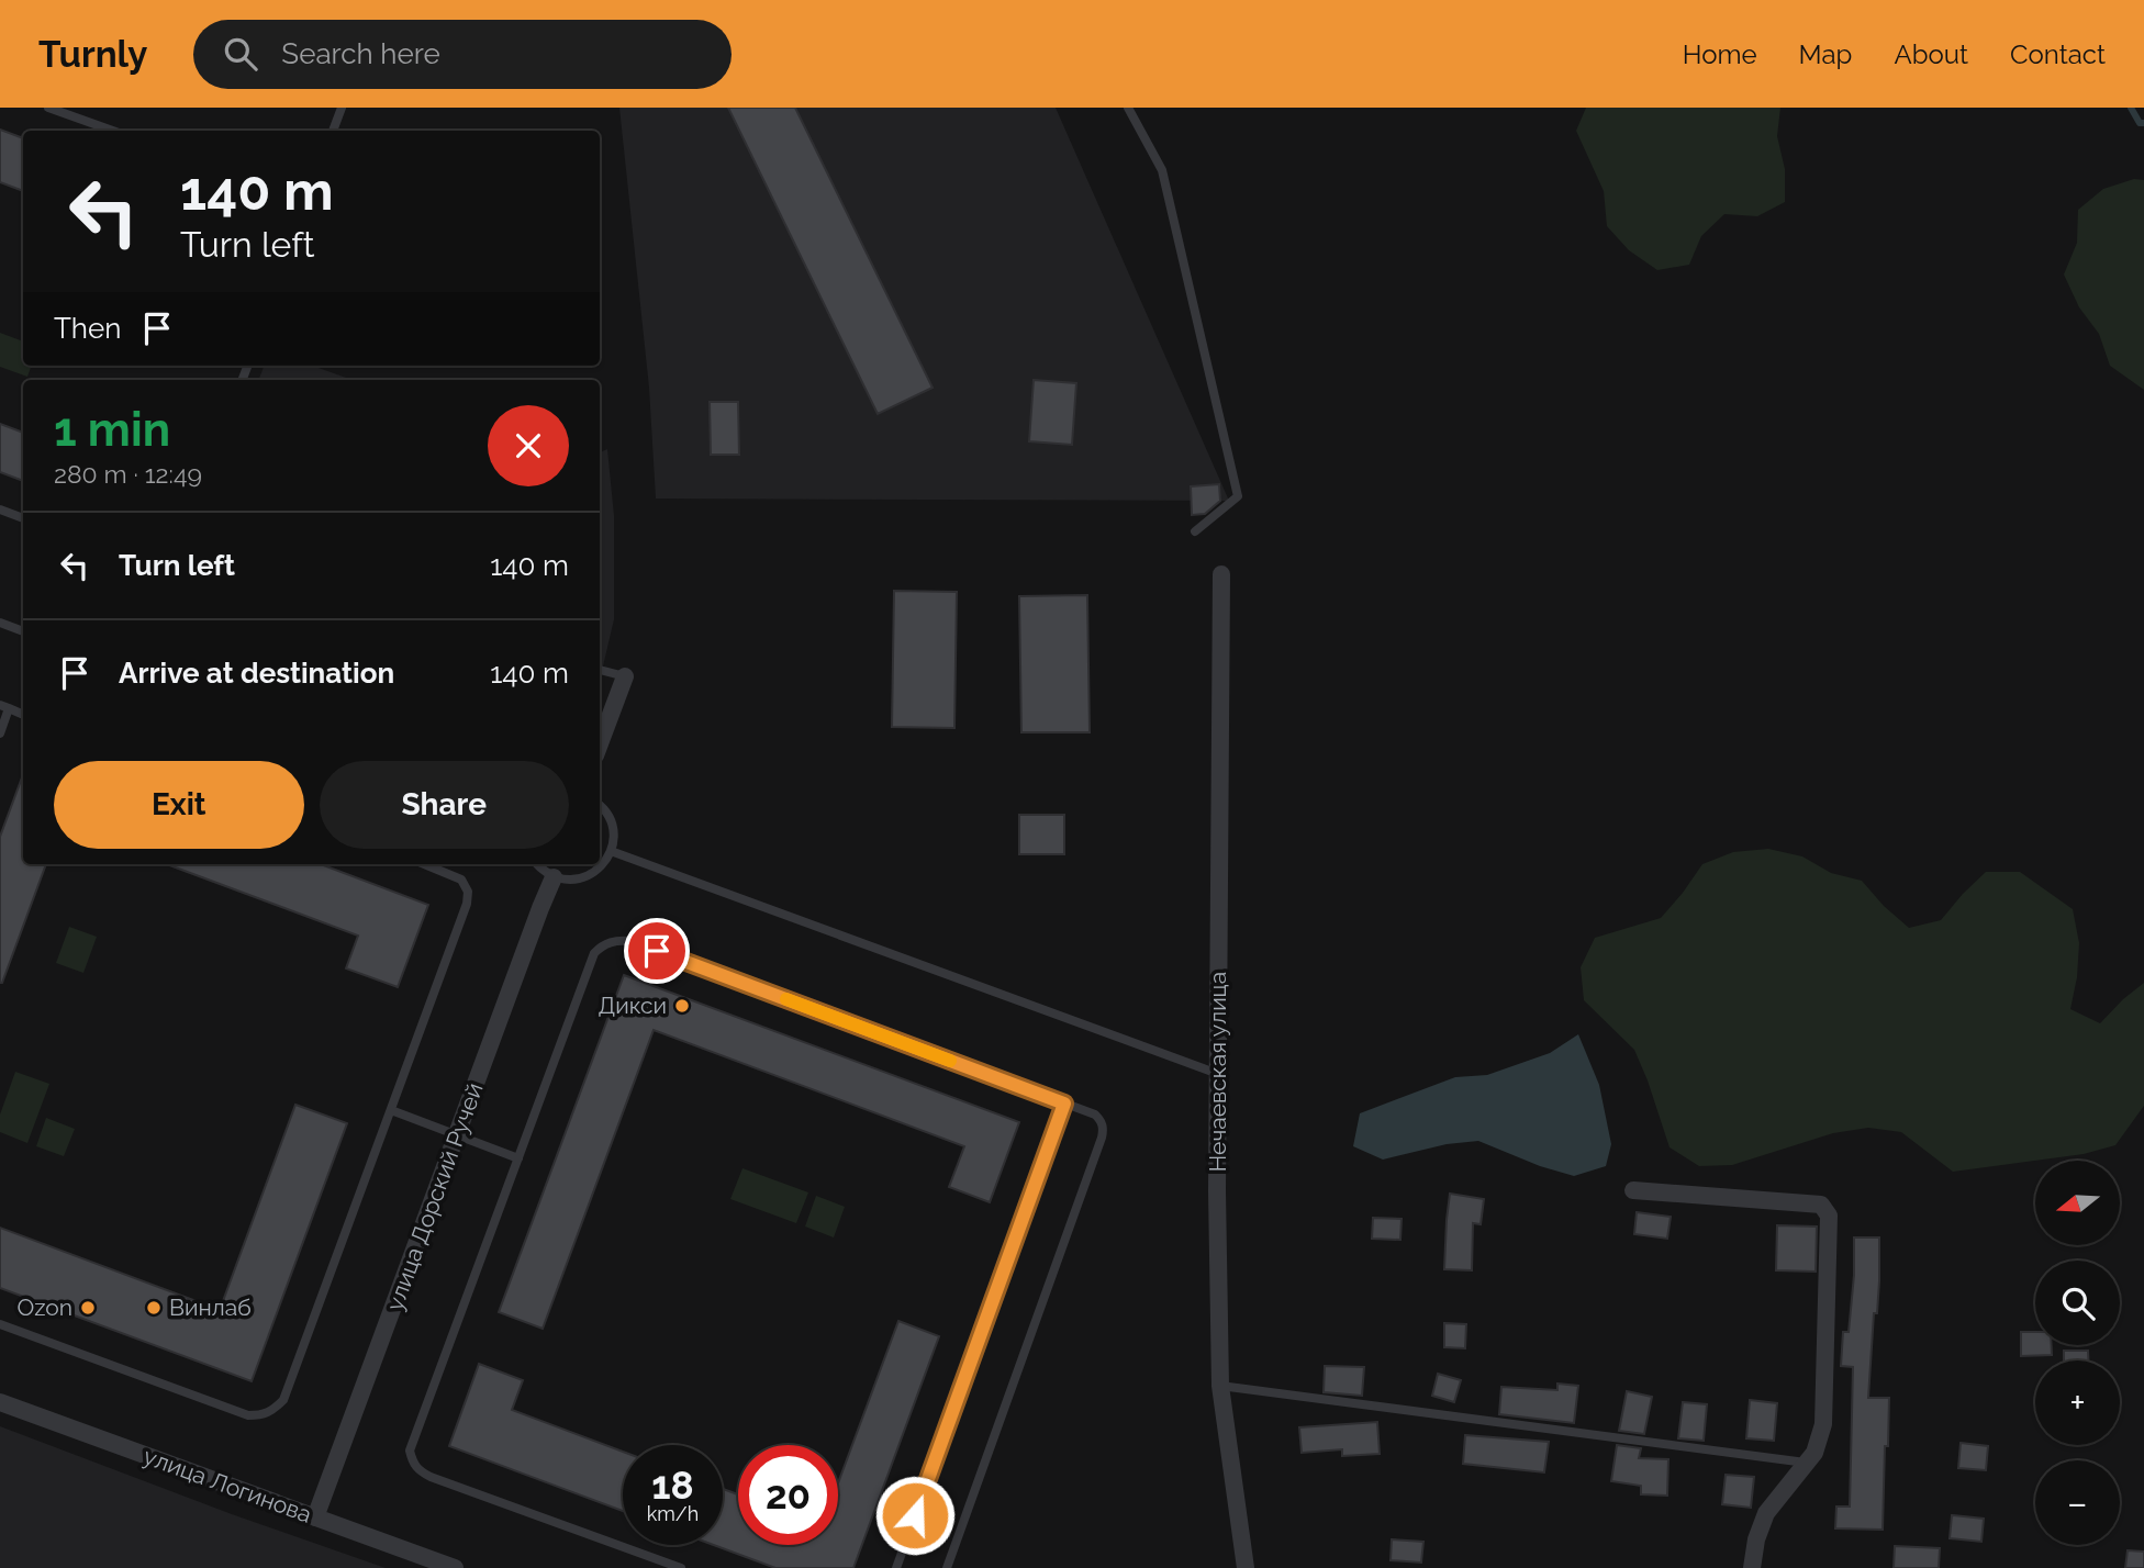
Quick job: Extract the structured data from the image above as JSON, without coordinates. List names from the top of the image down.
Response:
{
  "streets": {
    "street": ["Нечаевская улица", "улица Дорский Ручей", "улица Логинова"]
  },
  "crossings": [
    ["улица Дорский Ручей", "улица Логинова"]
  ],
  "places": ["Дикси", "Ozon", "Винлаб"],
  "north": "left",
  "page": {
    "header": "Turnly",
    "search": "Search here",
    "nav": [
      "Home",
      "Map",
      "About",
      "Contact"
    ],
    "turn": ["140 m", "Turn left"],
    "then": "Then",
    "heading": ["1 min", "280 m · 12:49"],
    "list": [
      {
        "name": "Turn left",
        "value": "140 m"
      },
      {
        "name": "Arrive at destination",
        "value": "140 m"
      }
    ],
    "buttons": ["Exit", "Share"],
    "map_buttons": ["+", "−"],
    "speed": "18 km/h",
    "limit": "20"
  }
}
